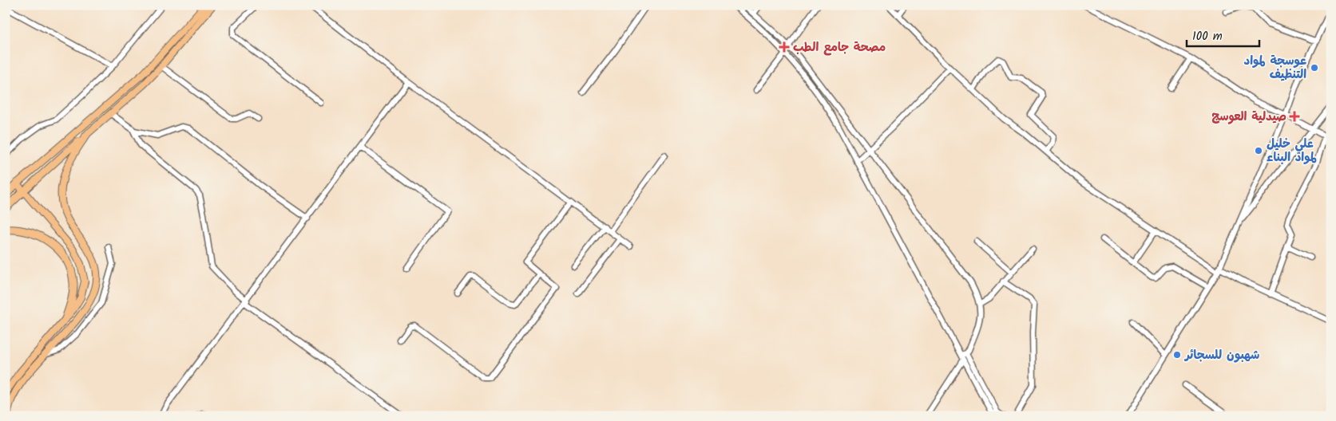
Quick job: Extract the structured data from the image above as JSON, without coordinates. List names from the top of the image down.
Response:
{
  "places": {
    "health": ["مصحة جامع الطب", "صيدلية العوسج"],
    "other": ["عوسجة لمواد التنظيف", "علي خليل لمواد البناء", "شهبون للسجائر"]
  },
  "scale_bar": "100 m"
}
